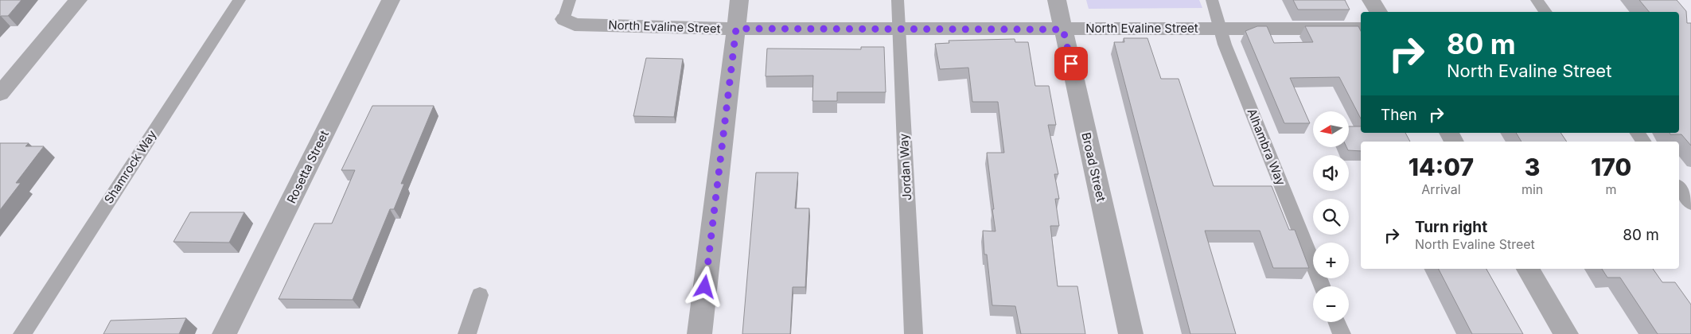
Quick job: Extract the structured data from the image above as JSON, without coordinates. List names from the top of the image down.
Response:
{
  "streets": {
    "street": ["North Evaline Street", "Rosetta Street", "Broad Street"],
    "lane": ["Alhambra Way", "Shamrock Way", "Jordan Way"]
  },
  "crossings": [
    ["North Evaline Street", "Alhambra Way"],
    ["North Evaline Street", "Jordan Way"],
    ["North Evaline Street", "Broad Street"]
  ],
  "north": "left",
  "page": {
    "turn": ["80 m", "North Evaline Street"],
    "then": "Then",
    "map_buttons": ["+", "−"],
    "eta": [
      "14:07",
      "Arrival",
      "3",
      "min",
      "170",
      "m"
    ],
    "list": [
      {
        "name": "Turn right",
        "note": "North Evaline Street",
        "value": "80 m"
      }
    ]
  }
}
